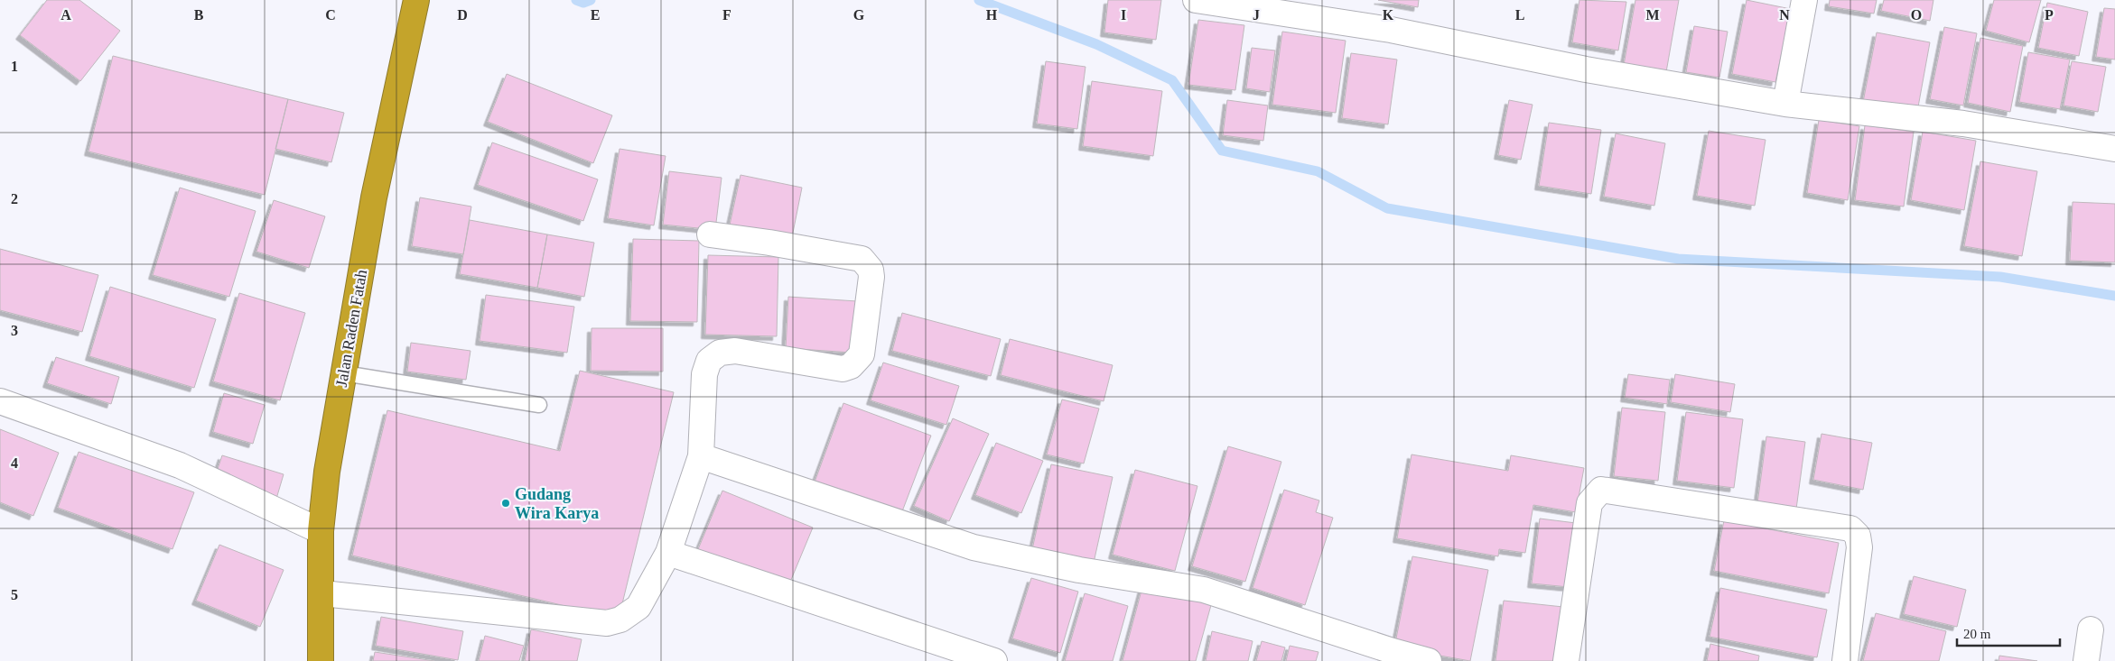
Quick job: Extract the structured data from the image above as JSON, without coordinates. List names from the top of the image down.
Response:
{
  "streets": {
    "highway": ["Jalan Raden Fatah"]
  },
  "places": ["Gudang Wira Karya"],
  "scale_bar": "20 m",
  "grid": {
    "columns": [
      "A",
      "B",
      "C",
      "D",
      "E",
      "F",
      "G",
      "H",
      "I",
      "J",
      "K",
      "L",
      "M",
      "N",
      "O",
      "P"
    ],
    "rows": [
      "1",
      "2",
      "3",
      "4",
      "5"
    ]
  }
}
